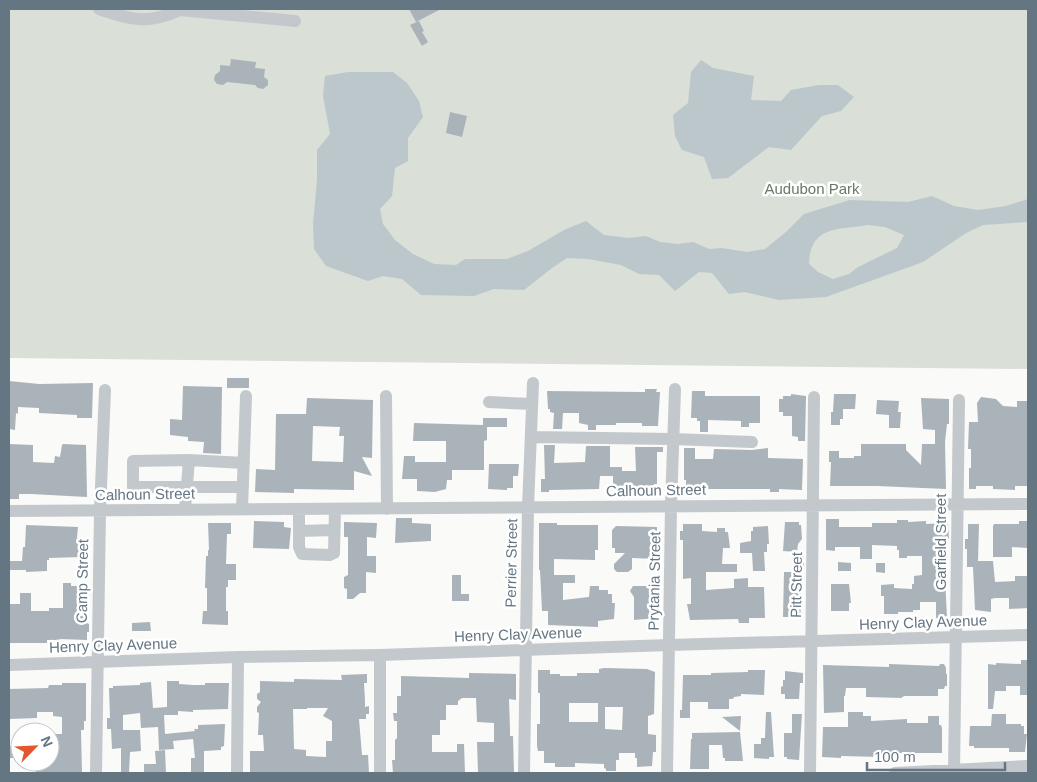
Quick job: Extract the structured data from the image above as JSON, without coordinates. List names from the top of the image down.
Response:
{
  "streets": {
    "street": [
      "Calhoun Street",
      "Garfield Street",
      "Perrier Street",
      "Camp Street",
      "Prytania Street",
      "Pitt Street",
      "Henry Clay Avenue"
    ]
  },
  "crossings": [
    ["Calhoun Street", "Garfield Street"],
    ["Calhoun Street", "Perrier Street"],
    ["Calhoun Street", "Camp Street"],
    ["Calhoun Street", "Prytania Street"],
    ["Calhoun Street", "Pitt Street"],
    ["Garfield Street", "Henry Clay Avenue"],
    ["Perrier Street", "Henry Clay Avenue"],
    ["Camp Street", "Henry Clay Avenue"],
    ["Prytania Street", "Henry Clay Avenue"],
    ["Pitt Street", "Henry Clay Avenue"]
  ],
  "parks": ["Audubon Park"],
  "scale_bar": "100 m",
  "north": "top right"
}
